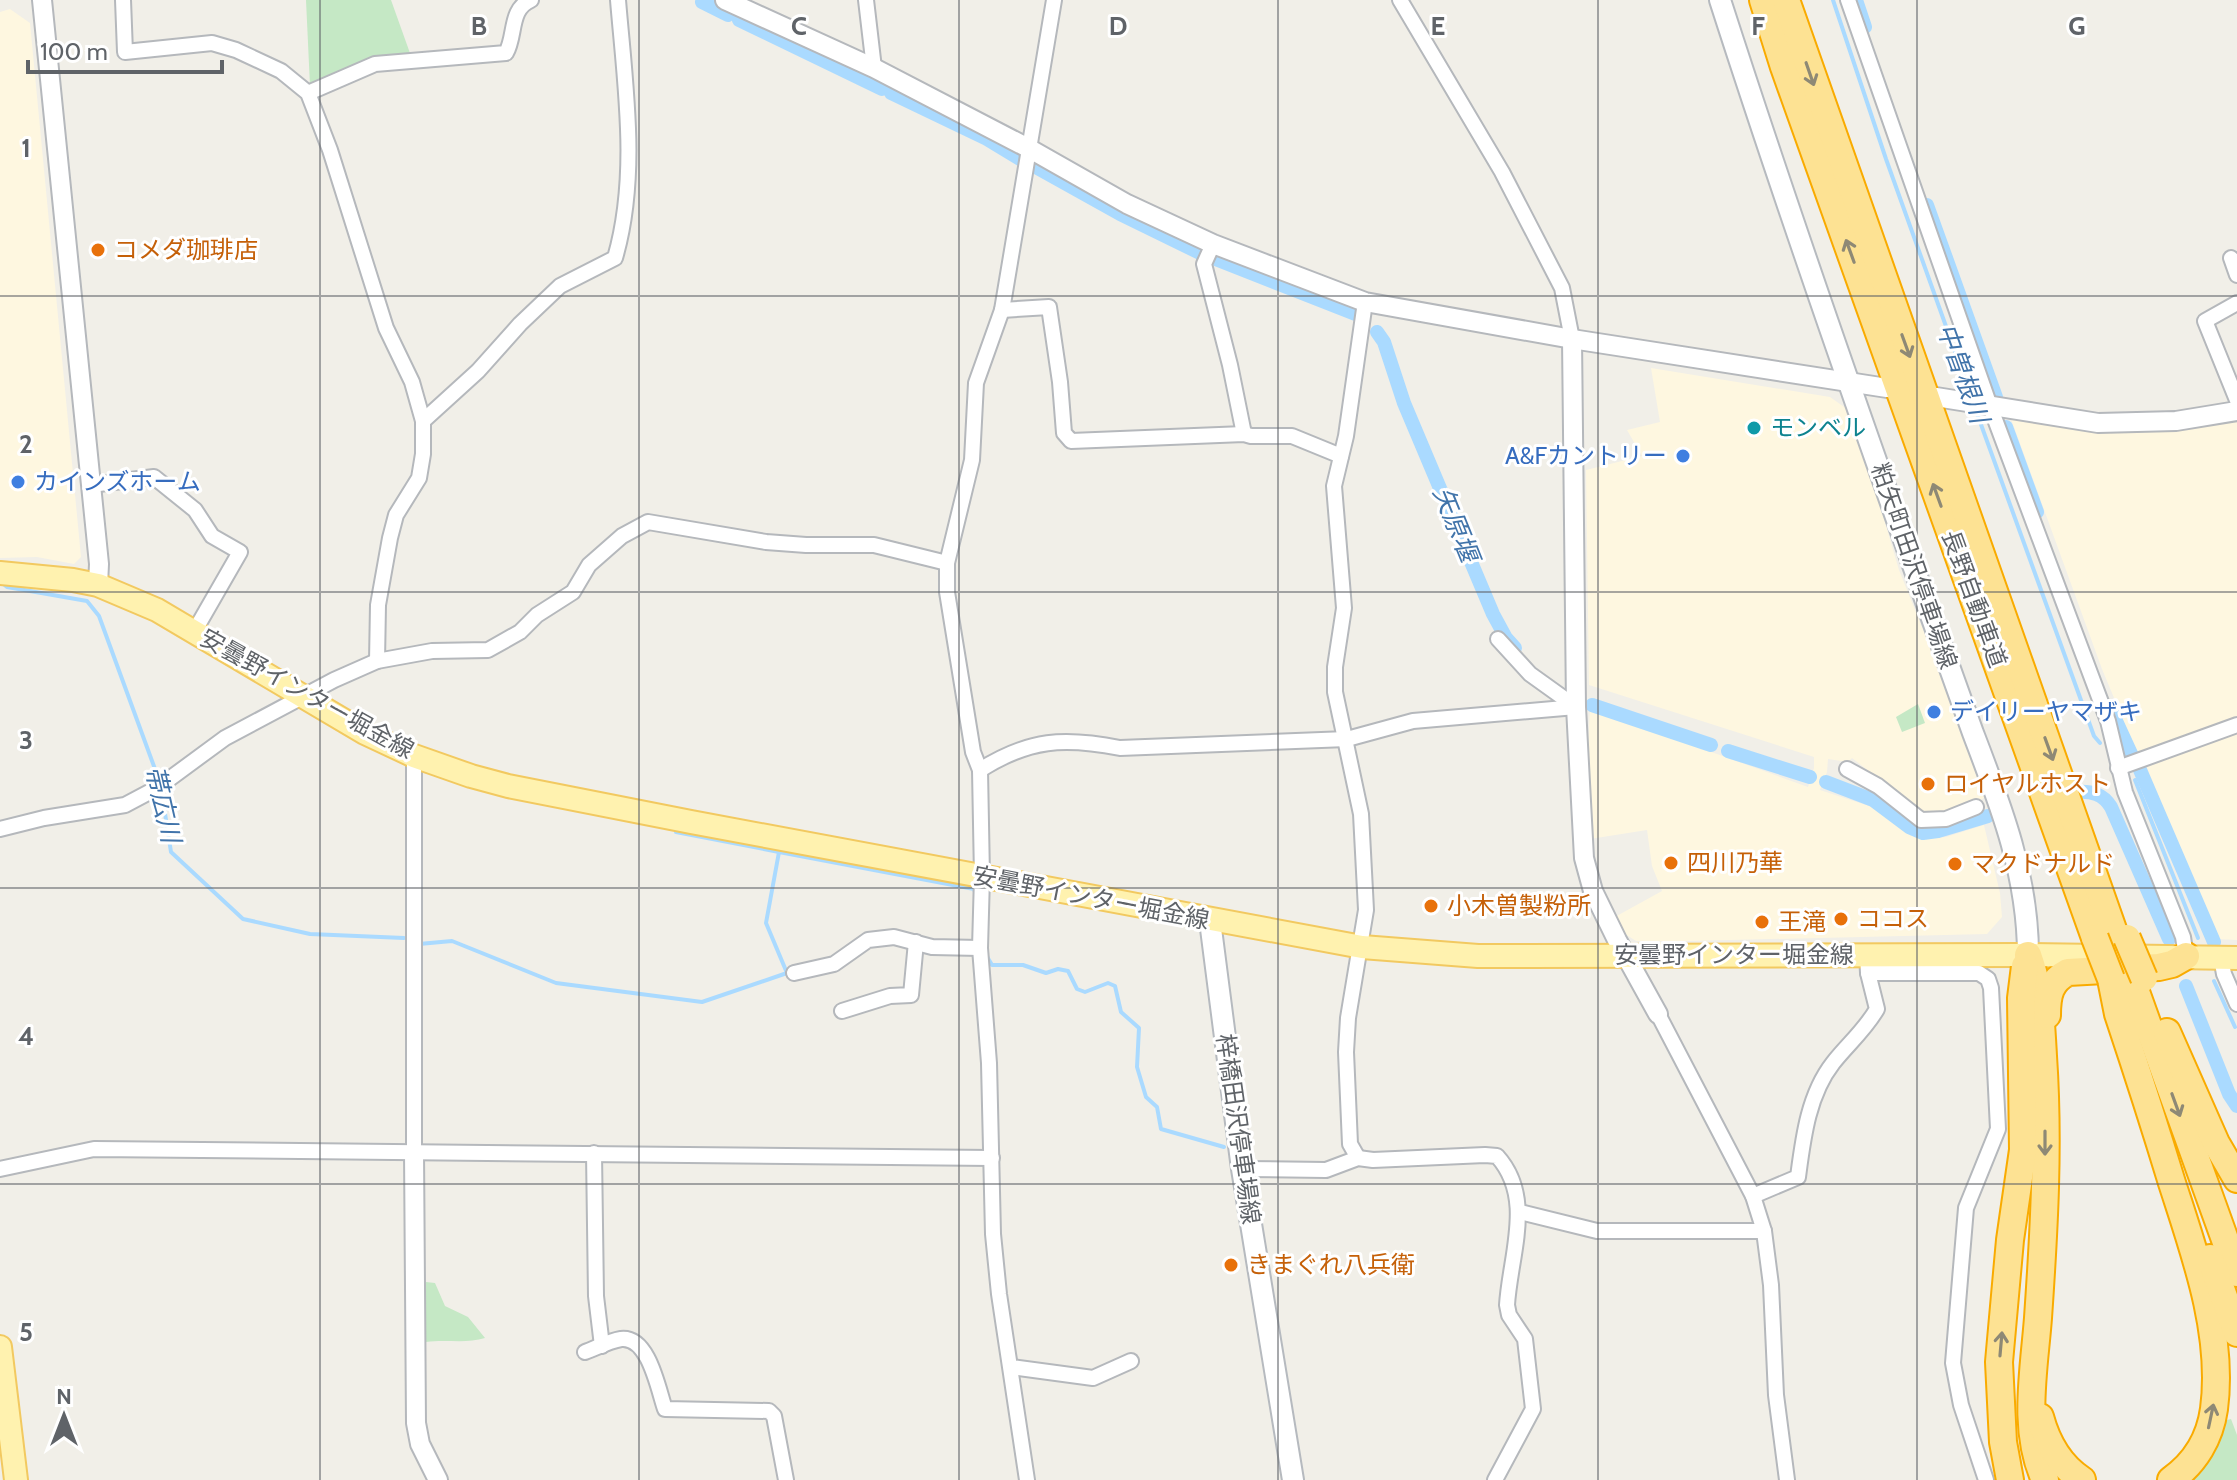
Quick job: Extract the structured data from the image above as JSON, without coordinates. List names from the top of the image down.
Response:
{
  "streets": {
    "highway": ["長野自動車道"],
    "main road": ["粕矢町田沢停車場線", "安曇野インター堀金線", "梓橋田沢停車場線"]
  },
  "crossings": [
    ["粕矢町田沢停車場線", "安曇野インター堀金線"],
    ["安曇野インター堀金線", "梓橋田沢停車場線"]
  ],
  "water": ["中曽根川", "矢原堰", "帯広川"],
  "places": [
    "コメダ珈琲店",
    "モンベル",
    "A&Fカントリー",
    "カインズホーム",
    "デイリーヤマザキ",
    "ロイヤルホスト",
    "四川乃華",
    "マクドナルド",
    "小木曽製粉所",
    "ココス",
    "王滝",
    "きまぐれ八兵衛"
  ],
  "scale_bar": "100 m",
  "north": "top",
  "grid": {
    "columns": [
      "B",
      "C",
      "D",
      "E",
      "F",
      "G"
    ],
    "rows": [
      "1",
      "2",
      "3",
      "4",
      "5"
    ]
  }
}
